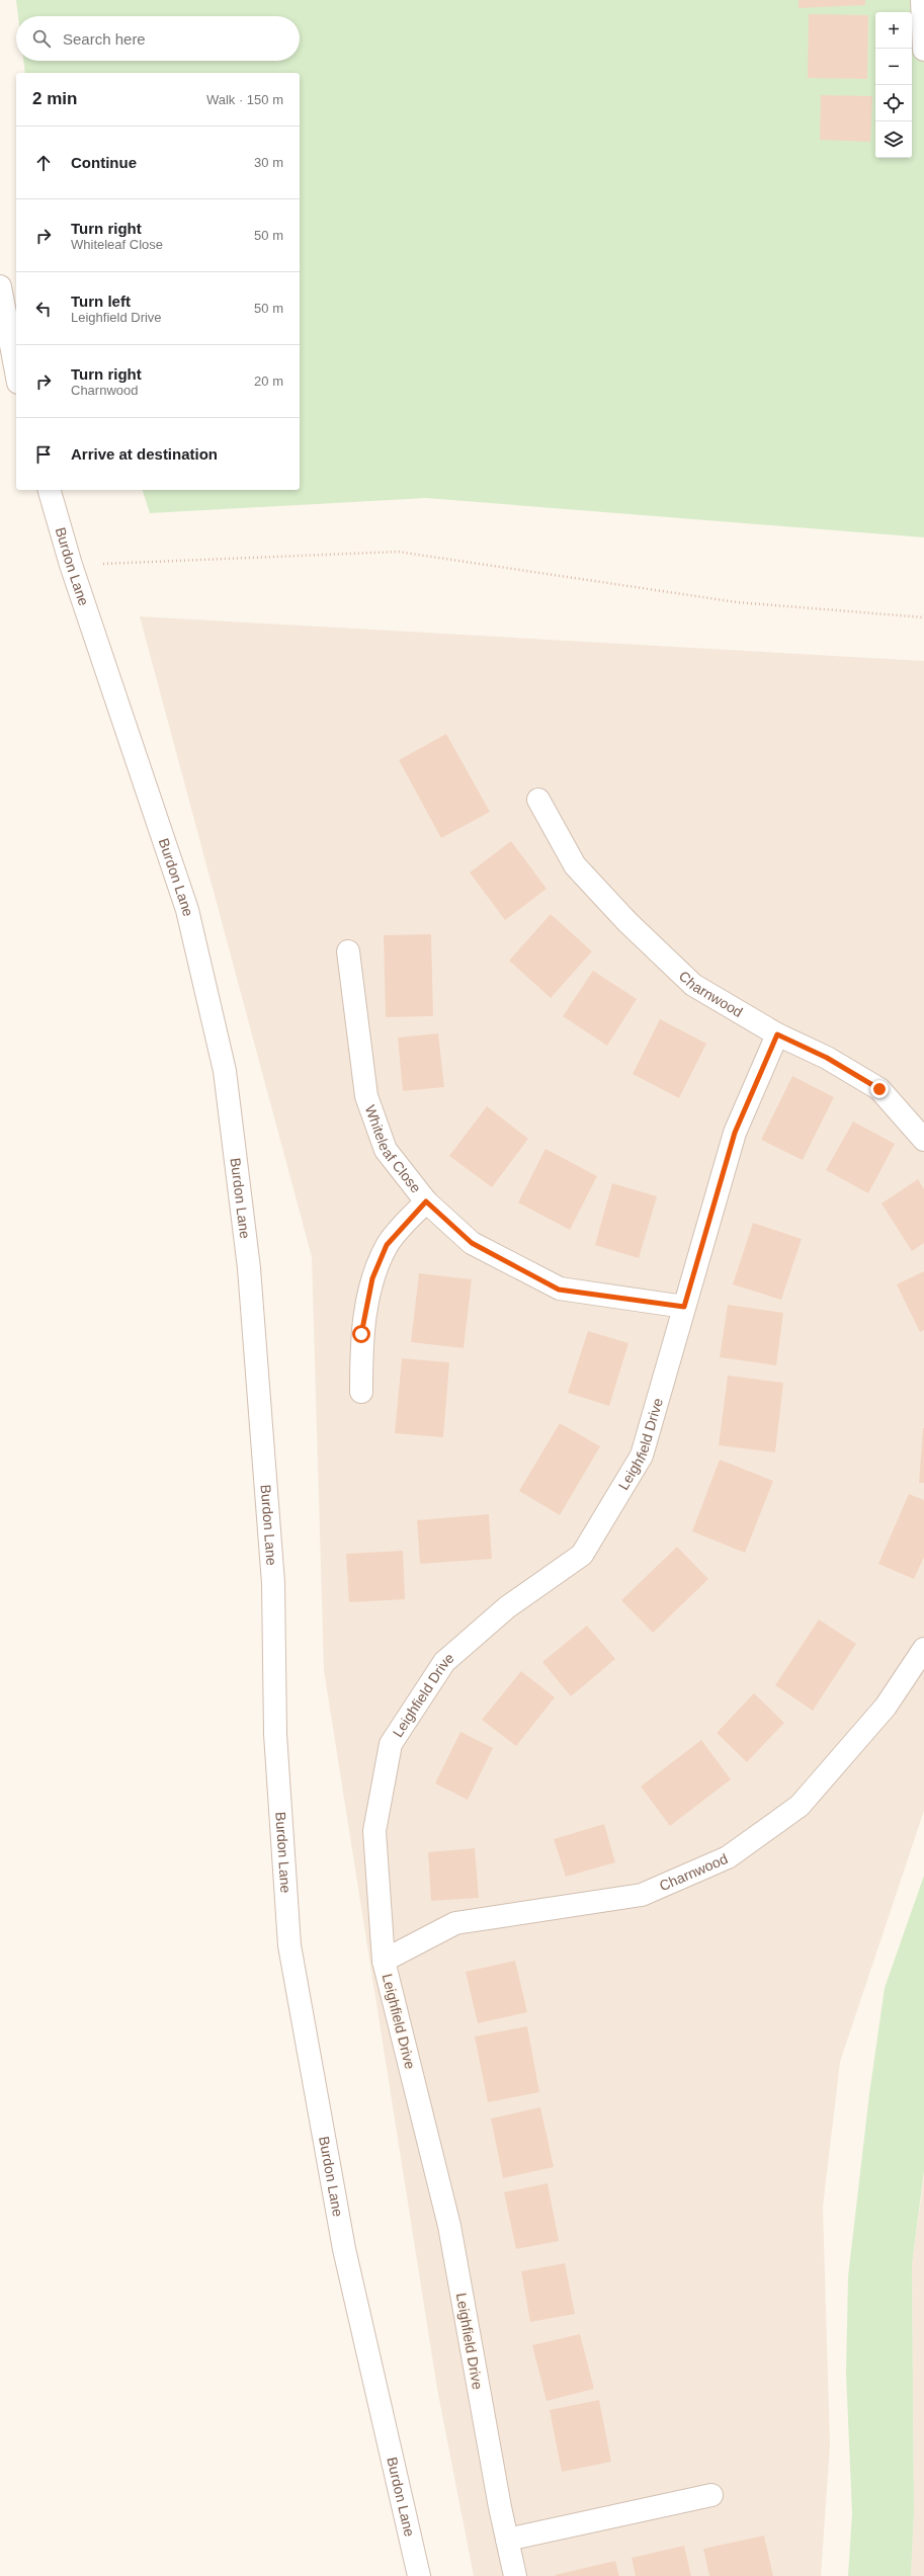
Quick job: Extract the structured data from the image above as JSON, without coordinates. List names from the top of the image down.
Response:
{
  "streets": {
    "street": [
      "Burdon Lane",
      "Charnwood",
      "Whiteleaf Close",
      "Leighfield Drive"
    ]
  },
  "crossings": [
    ["Charnwood", "Leighfield Drive"],
    ["Whiteleaf Close", "Leighfield Drive"]
  ],
  "page": {
    "map_buttons": ["+", "−"],
    "search": "Search here",
    "heading": ["2 min", "Walk · 150 m"],
    "list": [
      ["Continue", "30 m"],
      ["Turn right", "Whiteleaf Close", "50 m"],
      ["Turn left", "Leighfield Drive", "50 m"],
      ["Turn right", "Charnwood", "20 m"],
      "Arrive at destination"
    ]
  }
}
